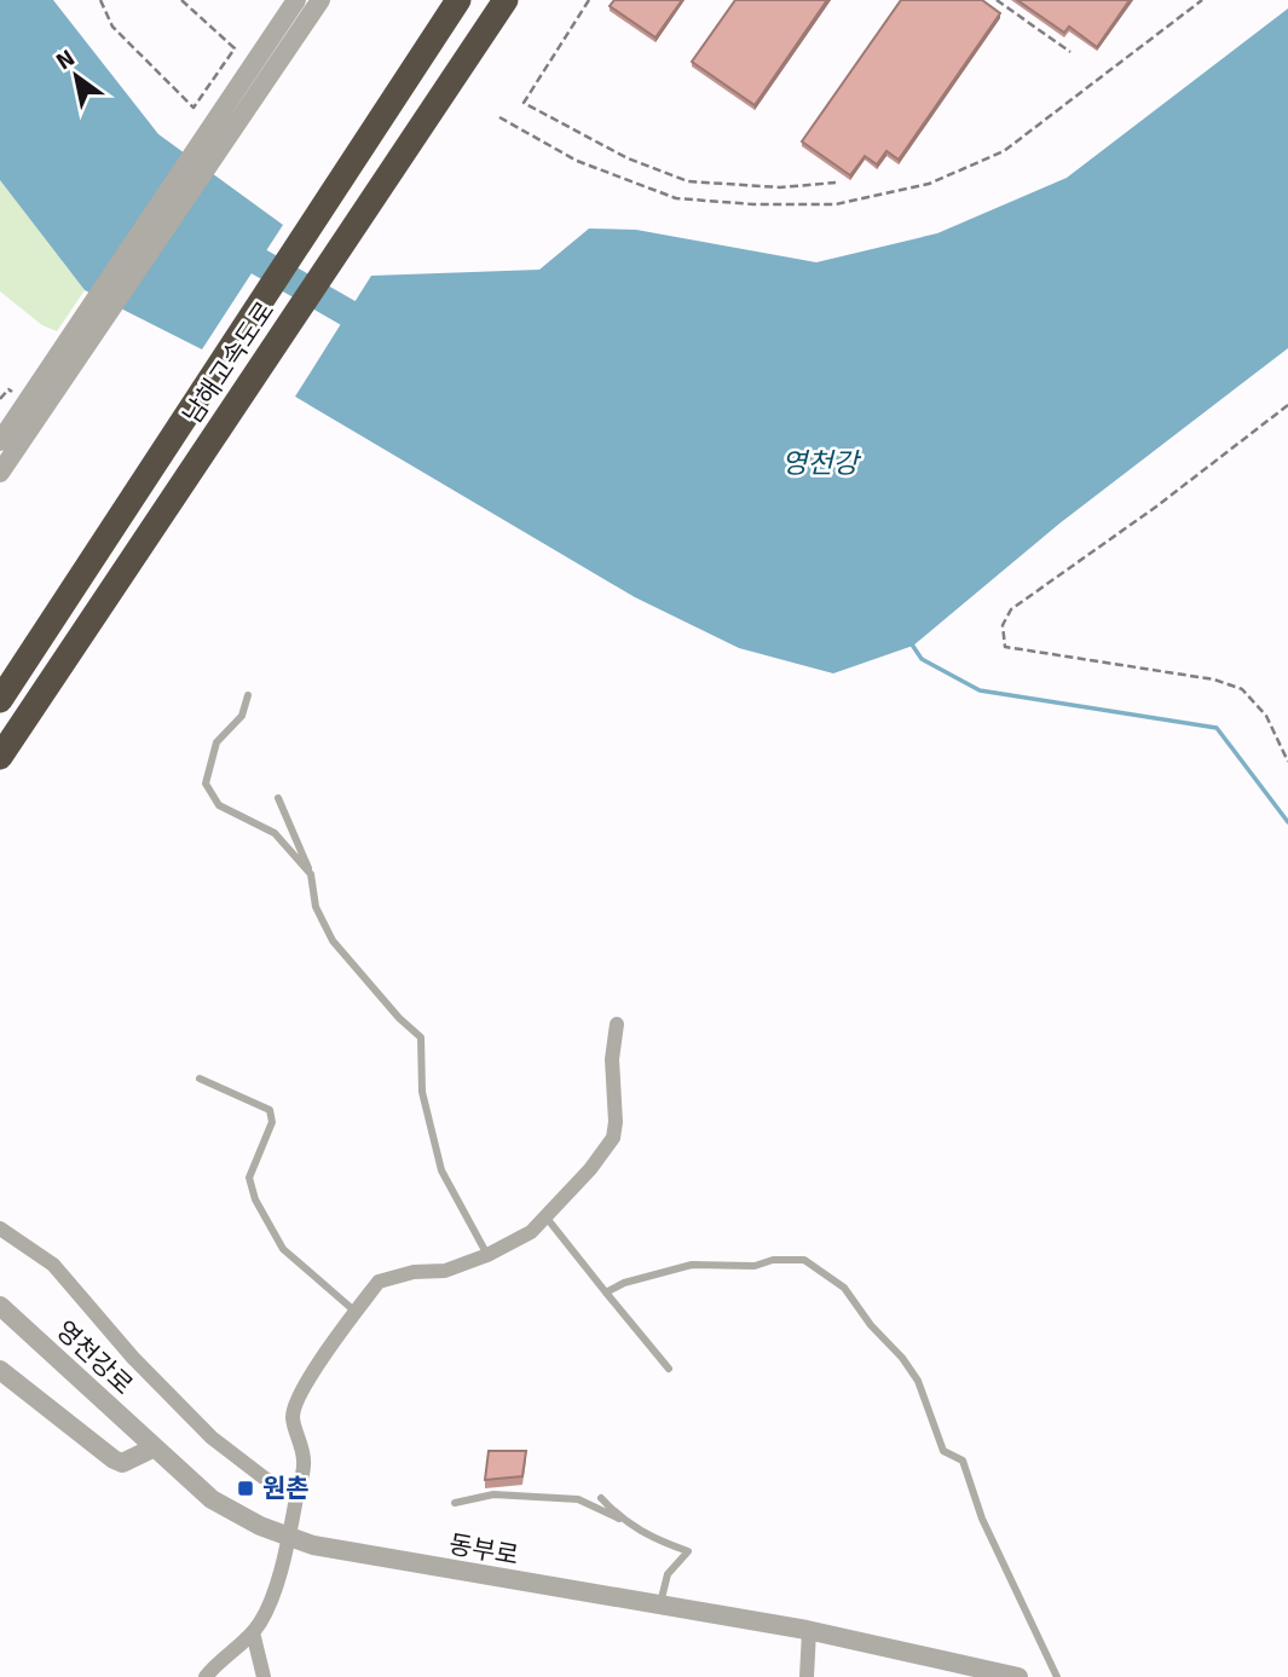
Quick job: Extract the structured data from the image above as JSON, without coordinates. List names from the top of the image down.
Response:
{
  "streets": {
    "highway": ["남해고속도로"],
    "street": ["영천강로", "동부로"]
  },
  "crossings": [
    ["영천강로", "동부로"]
  ],
  "water": ["영천강"],
  "places": {
    "transit": ["원촌"]
  },
  "north": "top left"
}
